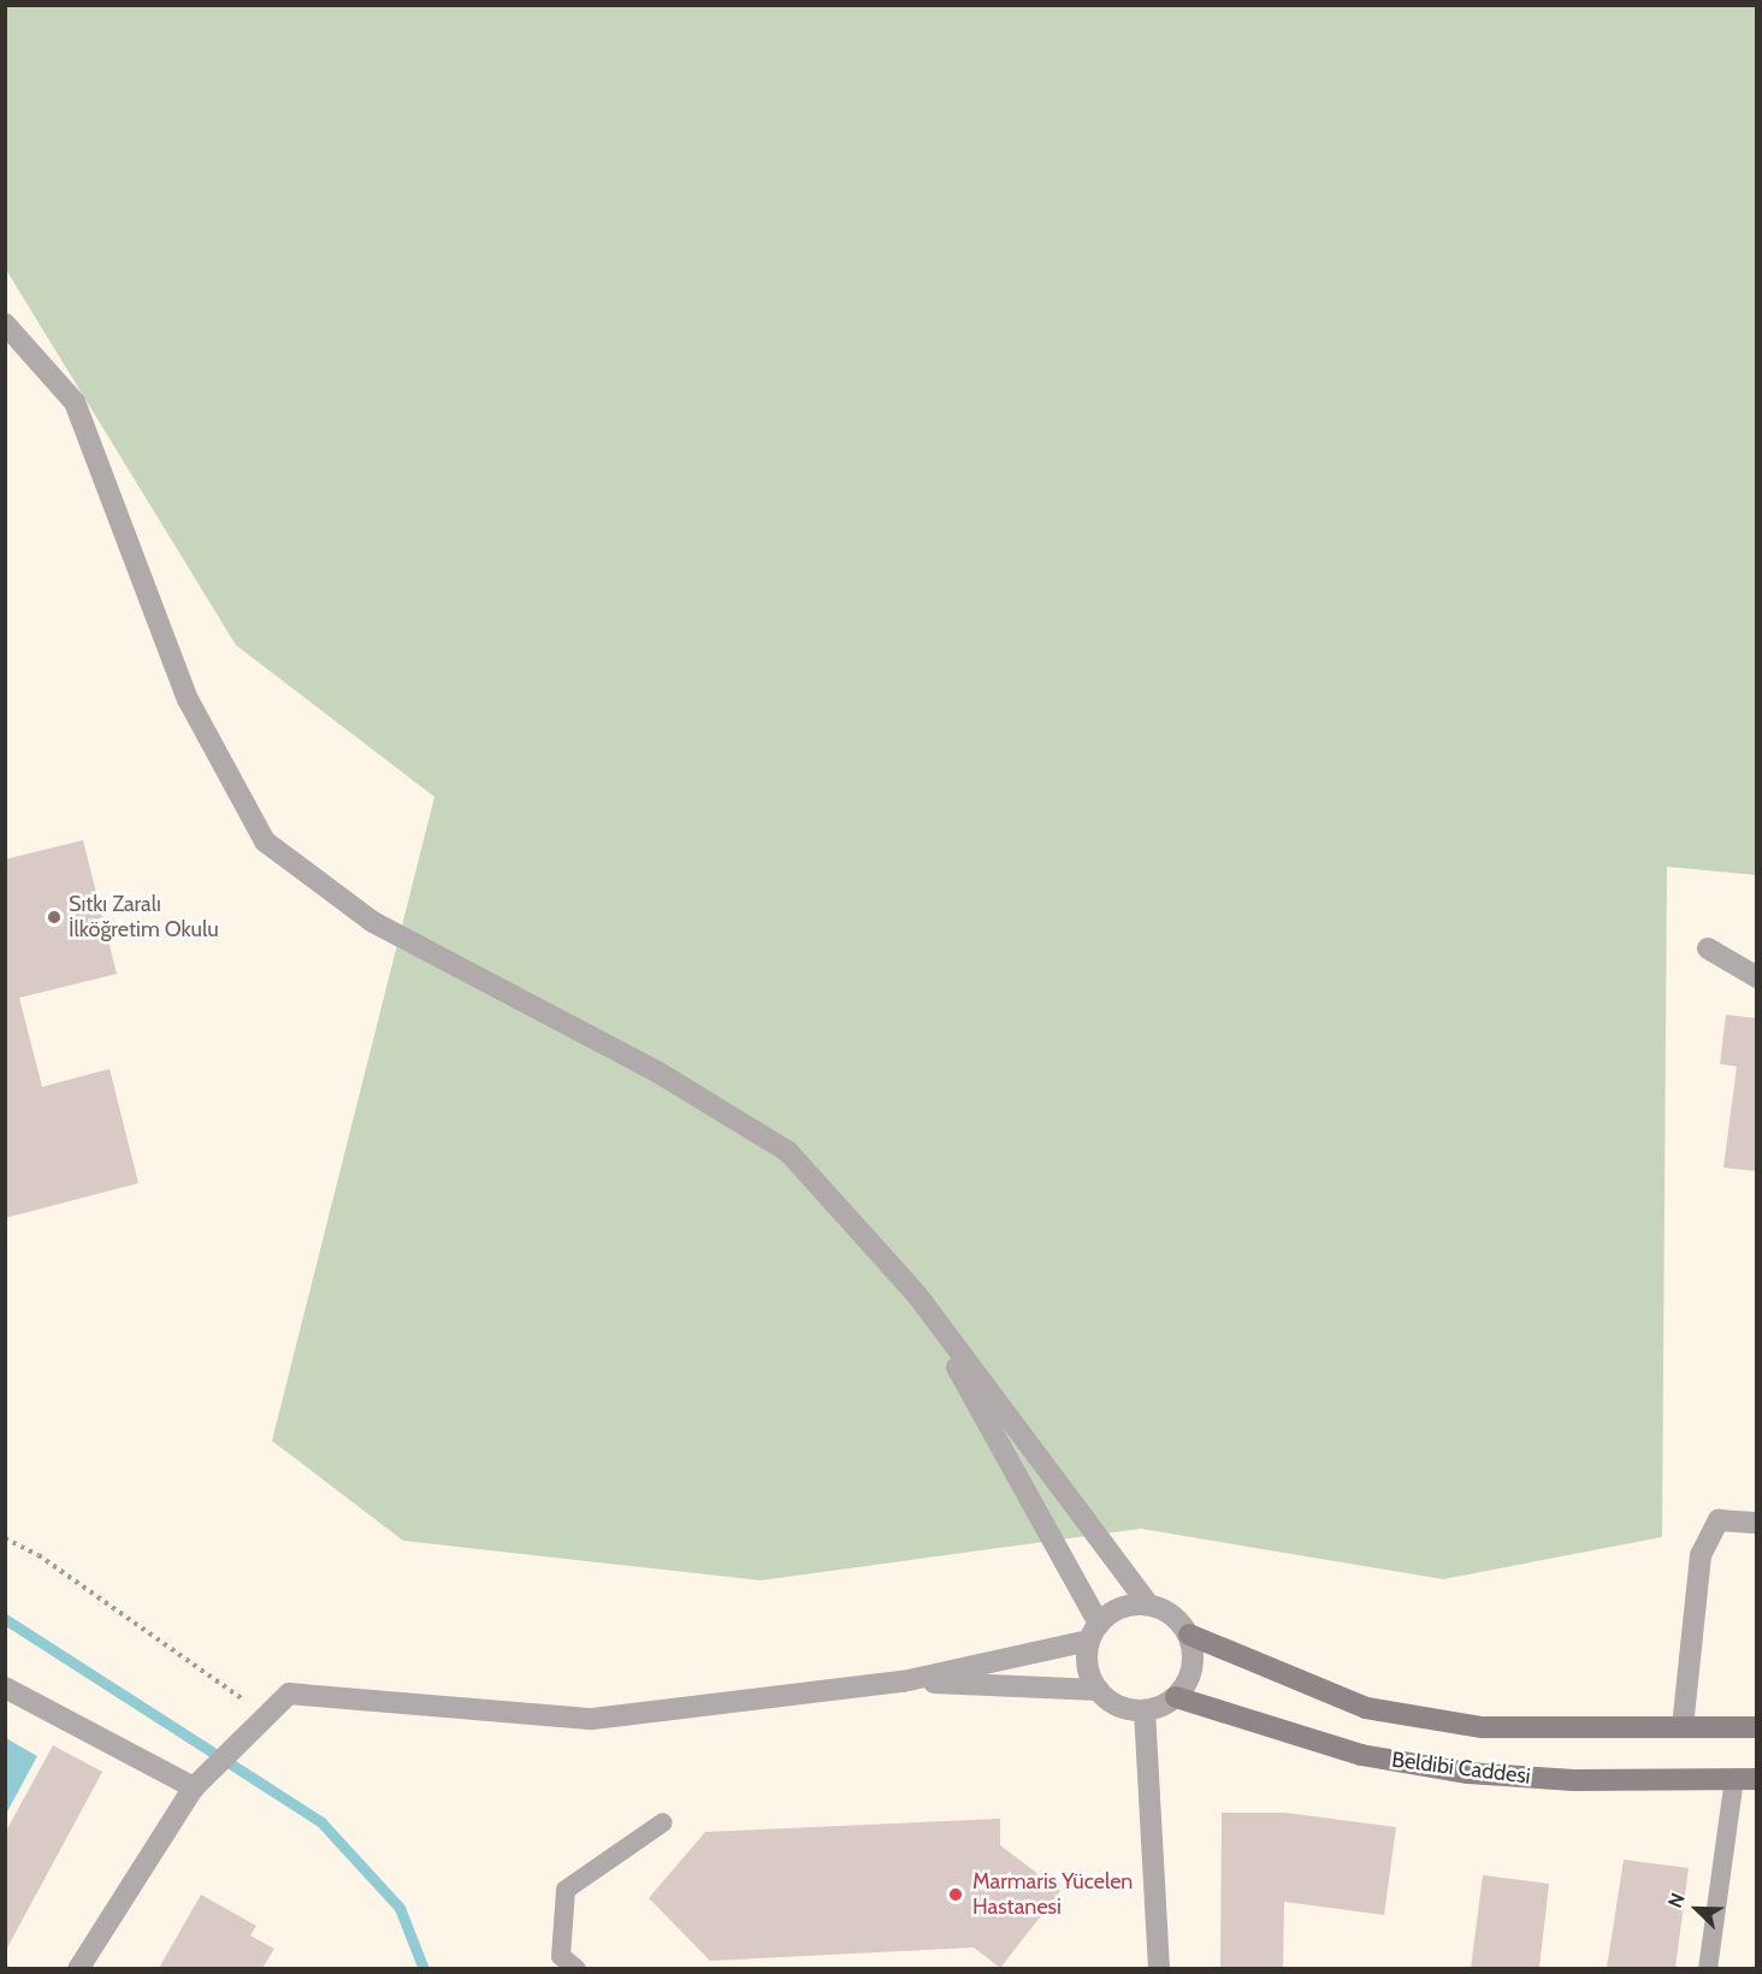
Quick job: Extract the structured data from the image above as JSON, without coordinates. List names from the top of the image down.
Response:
{
  "streets": {
    "street": ["Beldibi Caddesi"]
  },
  "places": ["Sıtkı Zaralı İlköğretim Okulu", "Marmaris Yücelen Hastanesi"],
  "north": "top left"
}
